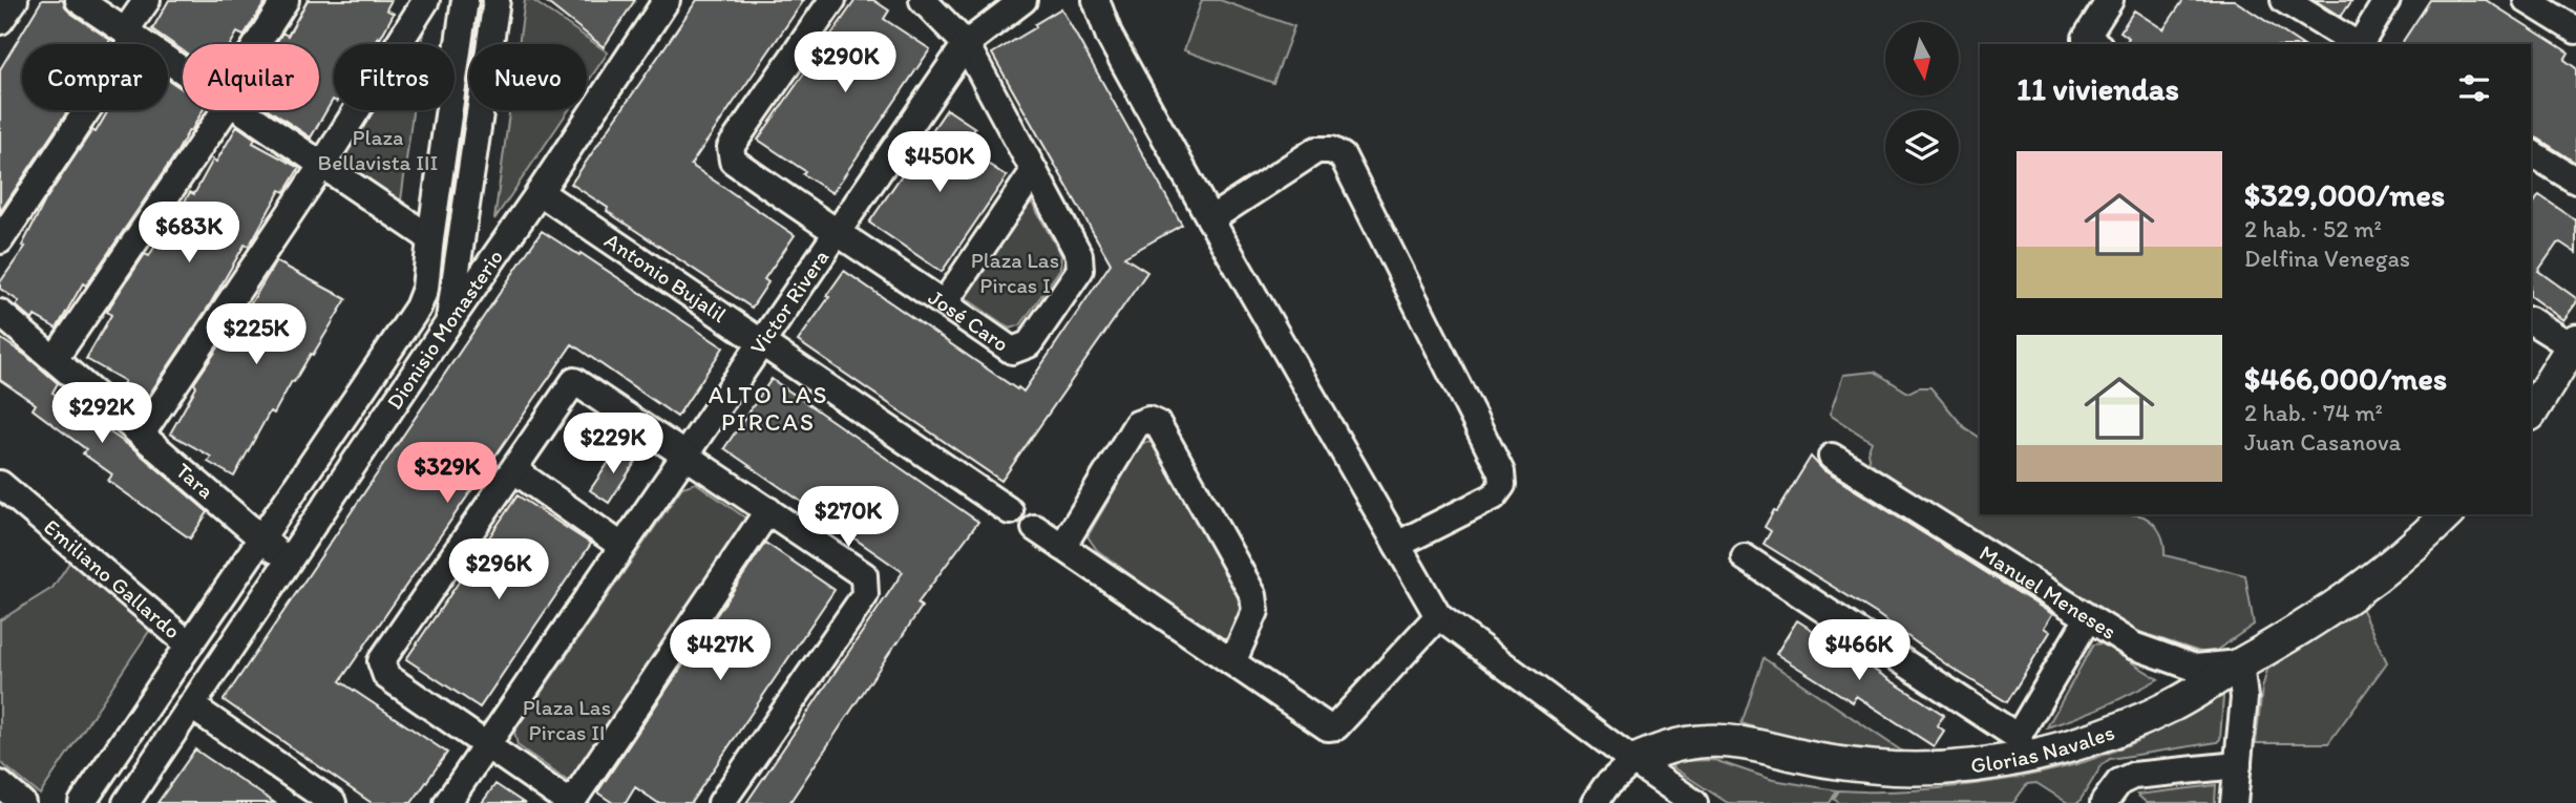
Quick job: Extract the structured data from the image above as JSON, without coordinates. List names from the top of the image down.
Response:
{
  "streets": {
    "street": [
      "Antonio Bujalil",
      "Victor Rivera",
      "José Caro",
      "Dionisio Monasterio",
      "Tara",
      "Emiliano Gallardo",
      "Manuel Meneses",
      "Glorias Navales"
    ]
  },
  "crossings": [
    ["Antonio Bujalil", "Victor Rivera"],
    ["Antonio Bujalil", "Dionisio Monasterio"],
    ["Victor Rivera", "José Caro"],
    ["Dionisio Monasterio", "Tara"],
    ["Dionisio Monasterio", "Emiliano Gallardo"],
    ["Manuel Meneses", "Glorias Navales"]
  ],
  "districts": ["ALTO LAS PIRCAS"],
  "parks": ["Plaza Bellavista III", "Plaza Las Pircas I", "Plaza Las Pircas II"],
  "north": "bottom",
  "page": {
    "price": [
      "$290K",
      "$450K",
      "$683K",
      "$225K",
      "$292K",
      "$229K",
      "$329K",
      "$270K",
      "$296K",
      "$427K",
      "$466K"
    ],
    "chip": [
      "Comprar",
      "Alquilar",
      "Filtros",
      "Nuevo"
    ],
    "heading": "11 viviendas",
    "list": [
      {
        "name": "$329,000/mes",
        "note": "2 hab. · 52 m² · Delfina Venegas"
      },
      {
        "name": "$466,000/mes",
        "note": "2 hab. · 74 m² · Juan Casanova"
      }
    ]
  }
}
